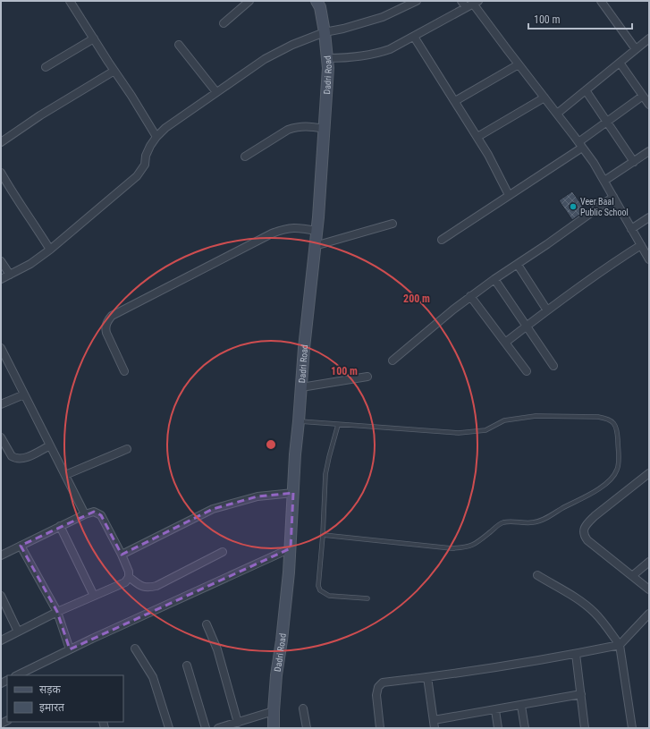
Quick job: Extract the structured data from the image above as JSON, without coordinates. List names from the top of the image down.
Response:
{
  "streets": {
    "main road": ["Dadri Road"]
  },
  "places": ["Veer Baal Public School"],
  "legend": ["सड़क", "इमारत"],
  "scale_bar": "100 m",
  "rings": ["200 m", "100 m"]
}
